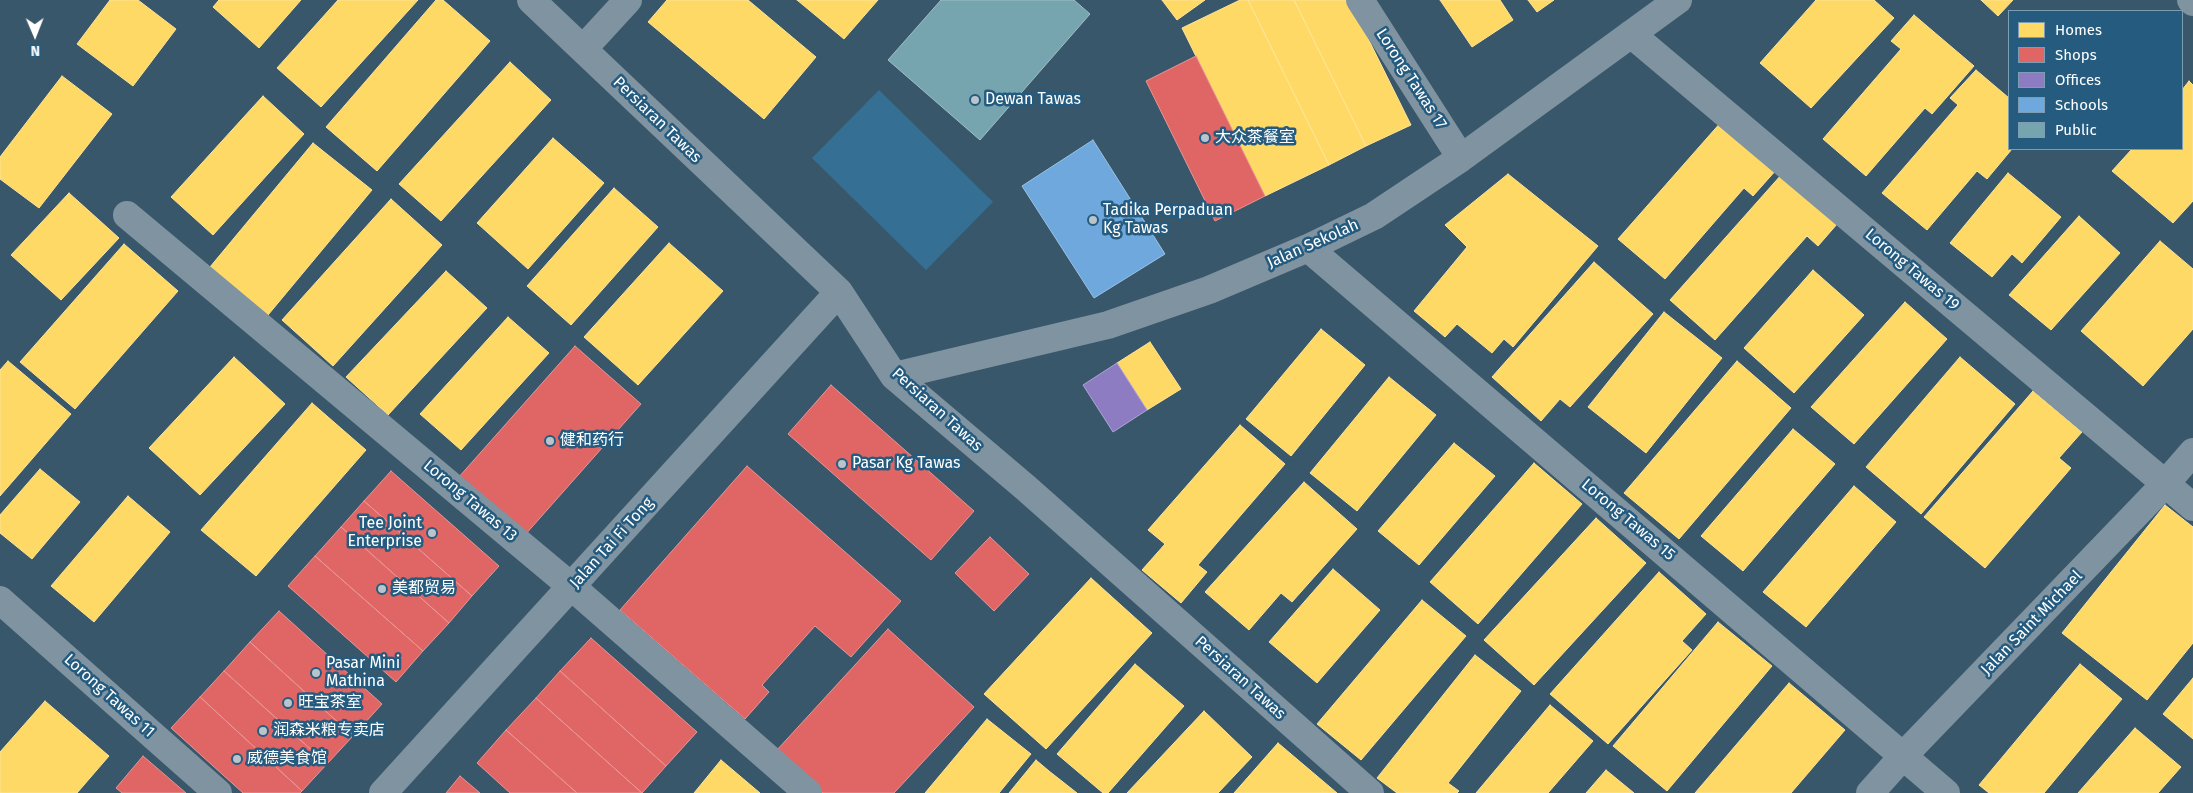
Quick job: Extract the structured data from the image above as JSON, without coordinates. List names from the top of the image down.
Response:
{
  "streets": {
    "street": [
      "Lorong Tawas 17",
      "Persiaran Tawas",
      "Jalan Sekolah",
      "Lorong Tawas 19",
      "Lorong Tawas 13",
      "Lorong Tawas 15",
      "Jalan Tai Fi Tong",
      "Jalan Saint Michael",
      "Lorong Tawas 11"
    ]
  },
  "crossings": [
    ["Lorong Tawas 17", "Jalan Sekolah"],
    ["Persiaran Tawas", "Jalan Sekolah"],
    ["Persiaran Tawas", "Jalan Tai Fi Tong"],
    ["Jalan Sekolah", "Lorong Tawas 19"],
    ["Jalan Sekolah", "Lorong Tawas 15"],
    ["Lorong Tawas 19", "Jalan Saint Michael"],
    ["Lorong Tawas 13", "Jalan Tai Fi Tong"],
    ["Lorong Tawas 15", "Jalan Saint Michael"]
  ],
  "places": [
    "Dewan Tawas",
    "大众茶餐室",
    "Tadika Perpaduan Kg Tawas",
    "健和药行",
    "Pasar Kg Tawas",
    "Tee Joint Enterprise",
    "美都贸易",
    "Pasar Mini Mathina",
    "旺宝茶室",
    "润森米粮专卖店",
    "威德美食馆"
  ],
  "legend": [
    "Homes",
    "Shops",
    "Offices",
    "Schools",
    "Public"
  ],
  "north": "bottom"
}
